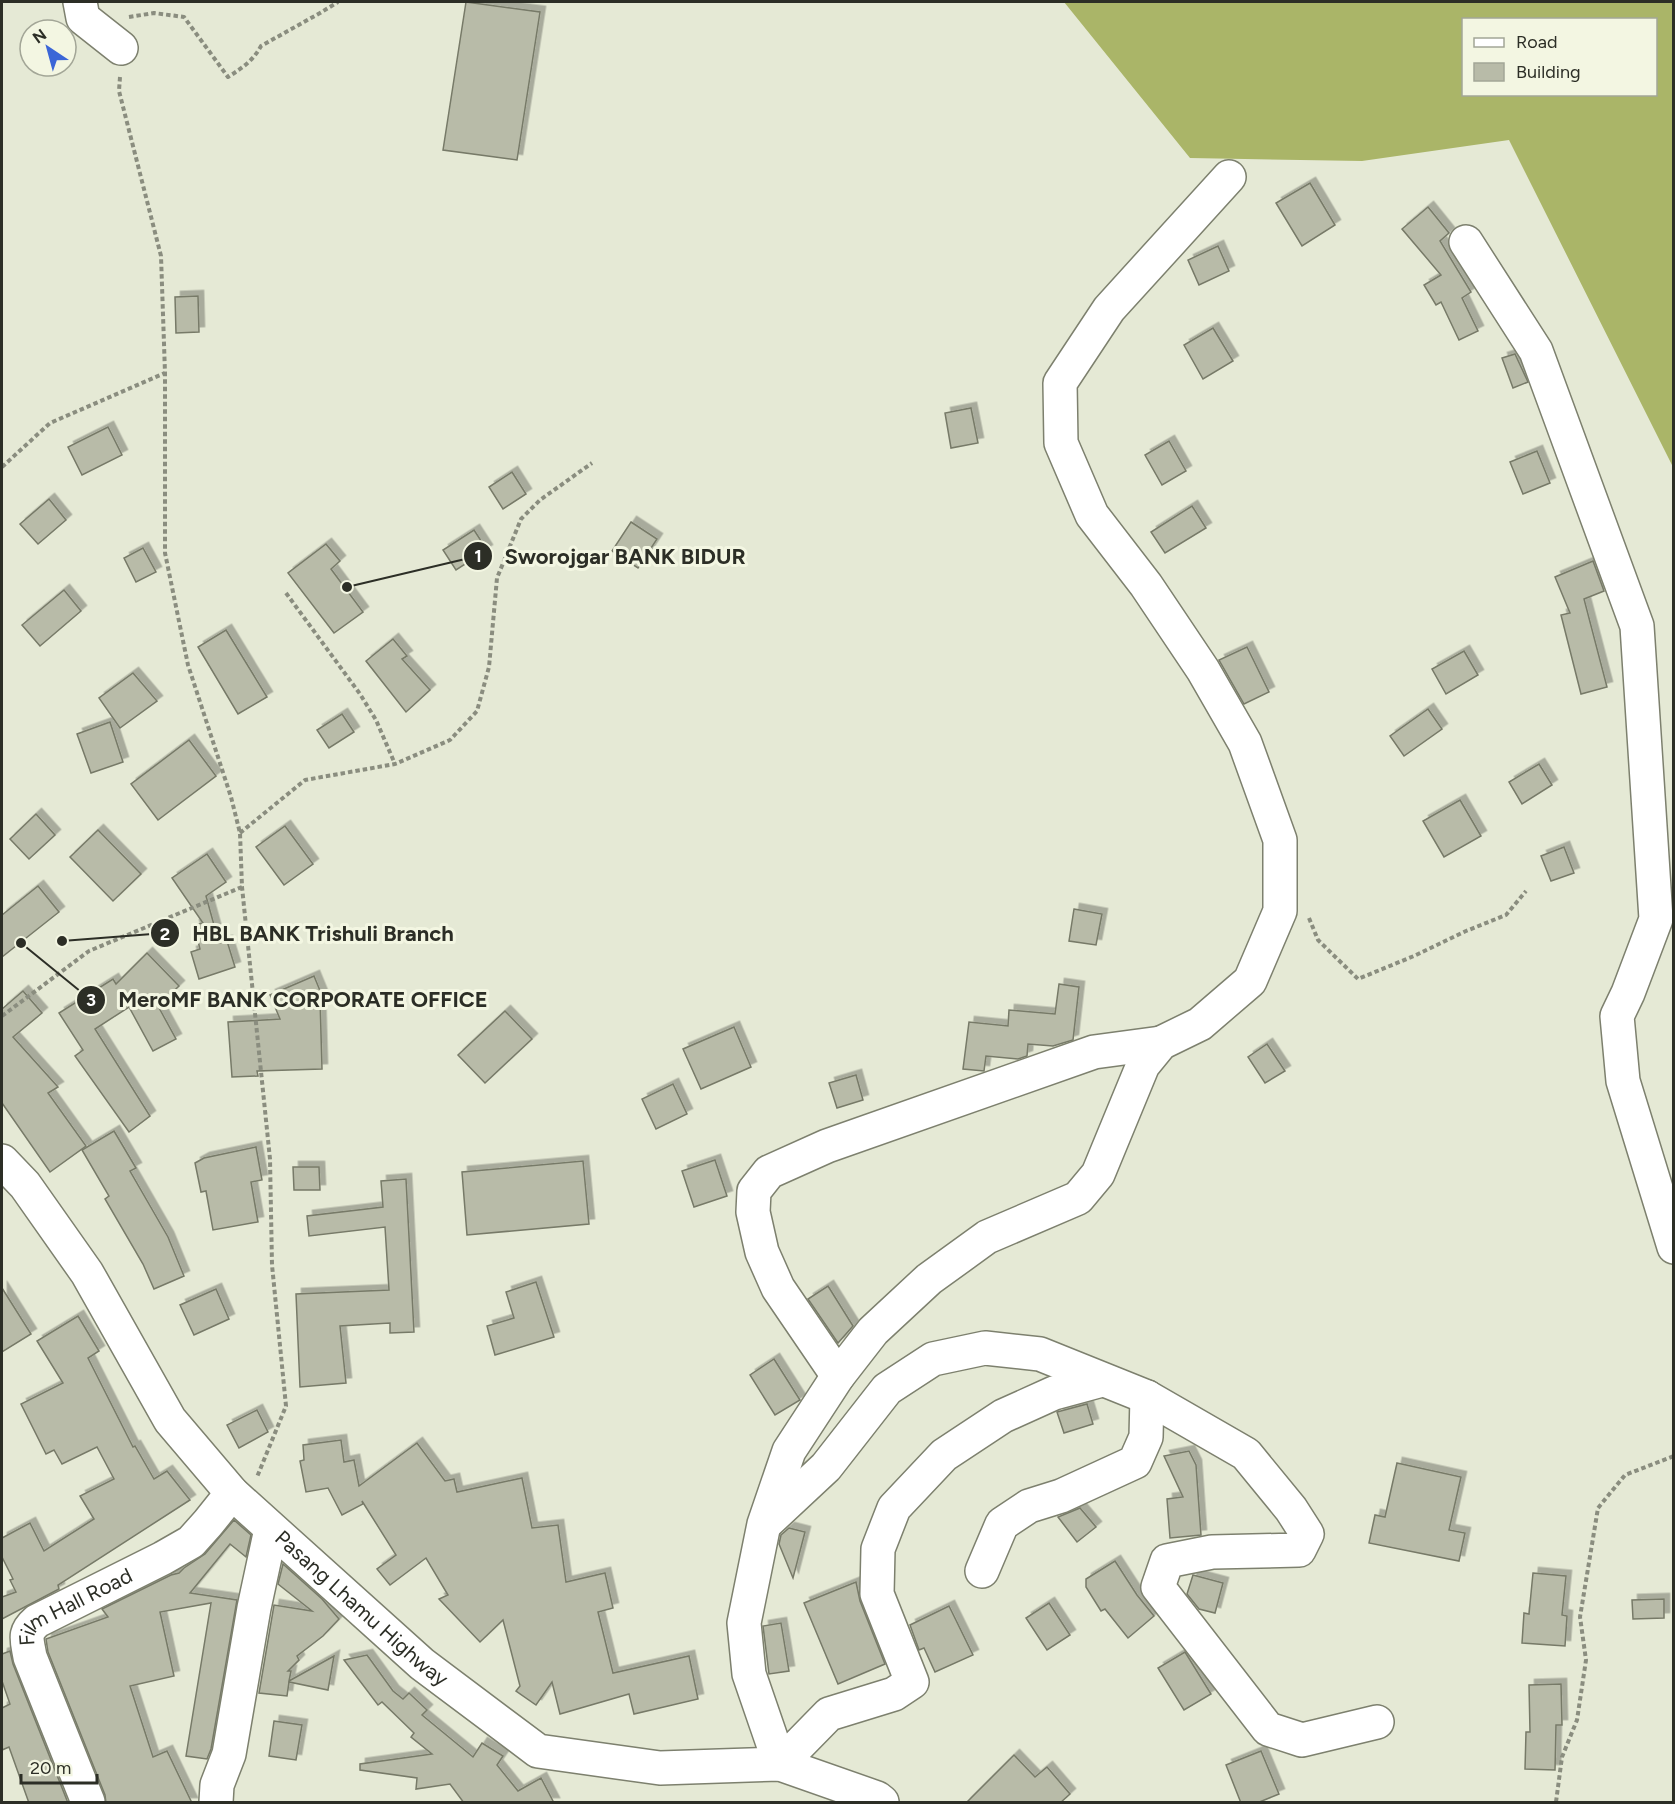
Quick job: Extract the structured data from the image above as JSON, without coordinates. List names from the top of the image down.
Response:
{
  "streets": {
    "street": ["Pasang Lhamu Highway", "Film Hall Road"]
  },
  "crossings": [
    ["Pasang Lhamu Highway", "Film Hall Road"]
  ],
  "places": ["Sworojgar BANK BIDUR", "HBL BANK Trishuli Branch", "MeroMF BANK CORPORATE OFFICE"],
  "legend": ["Road", "Building"],
  "scale_bar": "20 m",
  "north": "top left"
}
